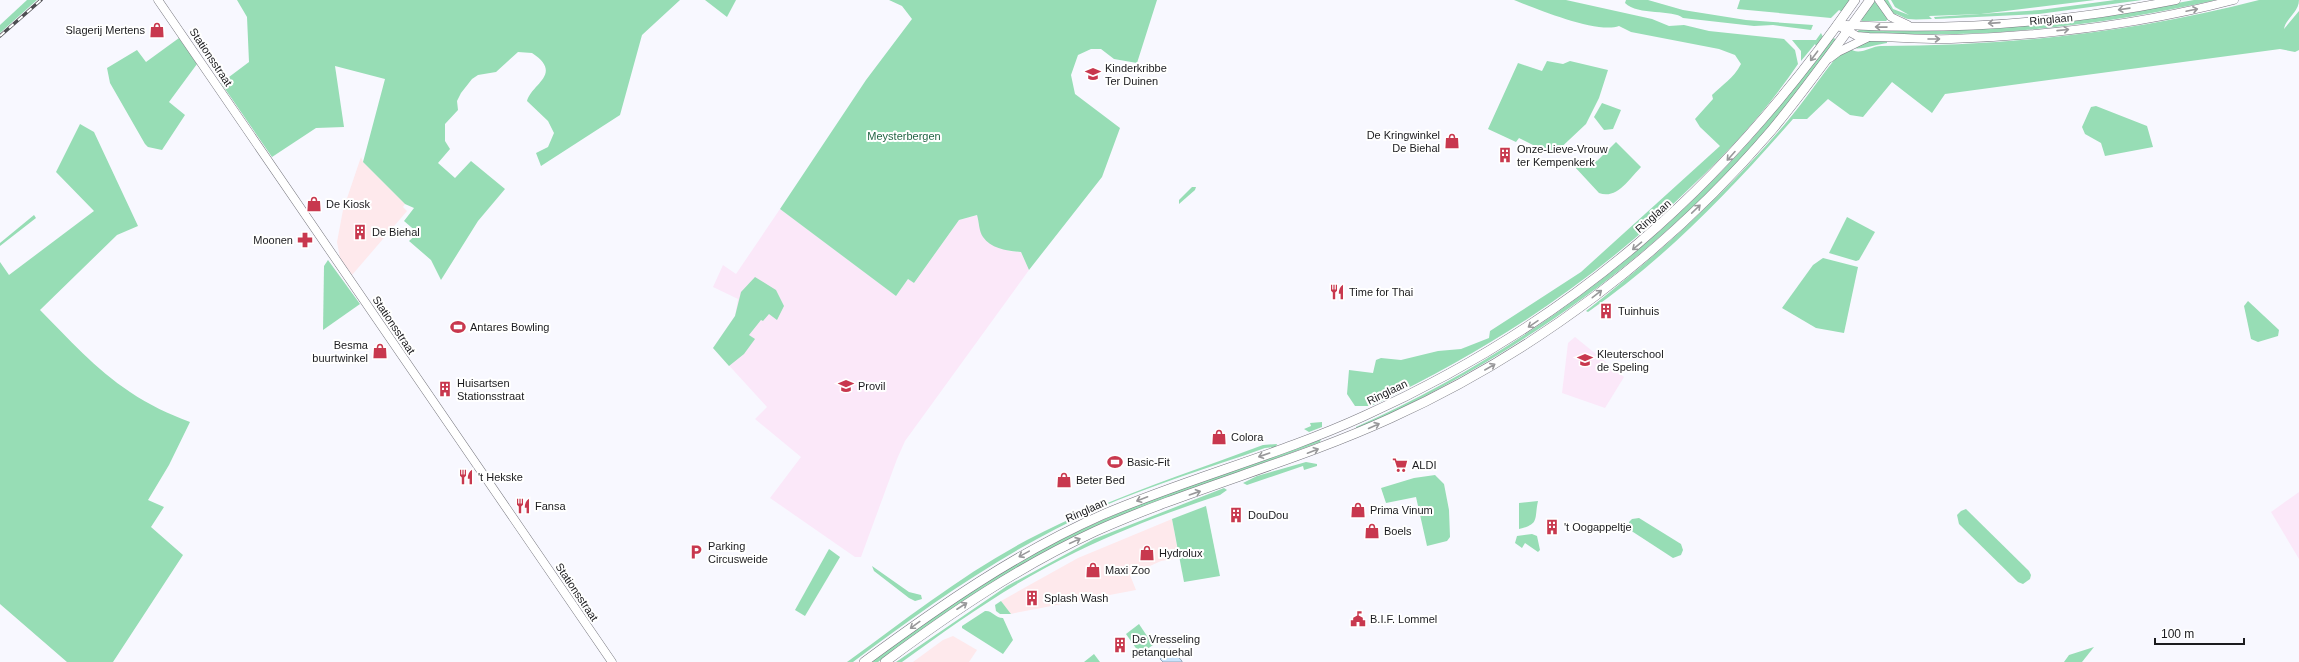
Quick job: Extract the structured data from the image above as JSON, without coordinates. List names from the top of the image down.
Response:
{
  "streets": {
    "highway": ["Ringlaan"],
    "main road": ["Stationsstraat"]
  },
  "parks": ["Meysterbergen"],
  "places": {
    "shop": [
      "Slagerij Mertens",
      "De Kringwinkel De Biehal",
      "De Kiosk",
      "Besma buurtwinkel",
      "Colora",
      "Beter Bed",
      "Prima Vinum",
      "Boels",
      "Hydrolux",
      "Maxi Zoo"
    ],
    "school or university": ["Kinderkribbe Ter Duinen", "Kleuterschool de Speling", "Provil"],
    "building": [
      "Onze-Lieve-Vrouw ter Kempenkerk",
      "De Biehal",
      "Tuinhuis",
      "Huisartsen Stationsstraat",
      "DouDou",
      "'t Oogappeltje",
      "Splash Wash",
      "De Vresseling petanquehal"
    ],
    "pharmacy": ["Moonen"],
    "restaurant": ["Time for Thai", "'t Hekske", "Fansa"],
    "sports": ["Antares Bowling", "Basic-Fit"],
    "supermarket": ["ALDI"],
    "parking": ["Parking Circusweide"],
    "public building": ["B.I.F. Lommel"]
  },
  "scale_bar": "100 m"
}
